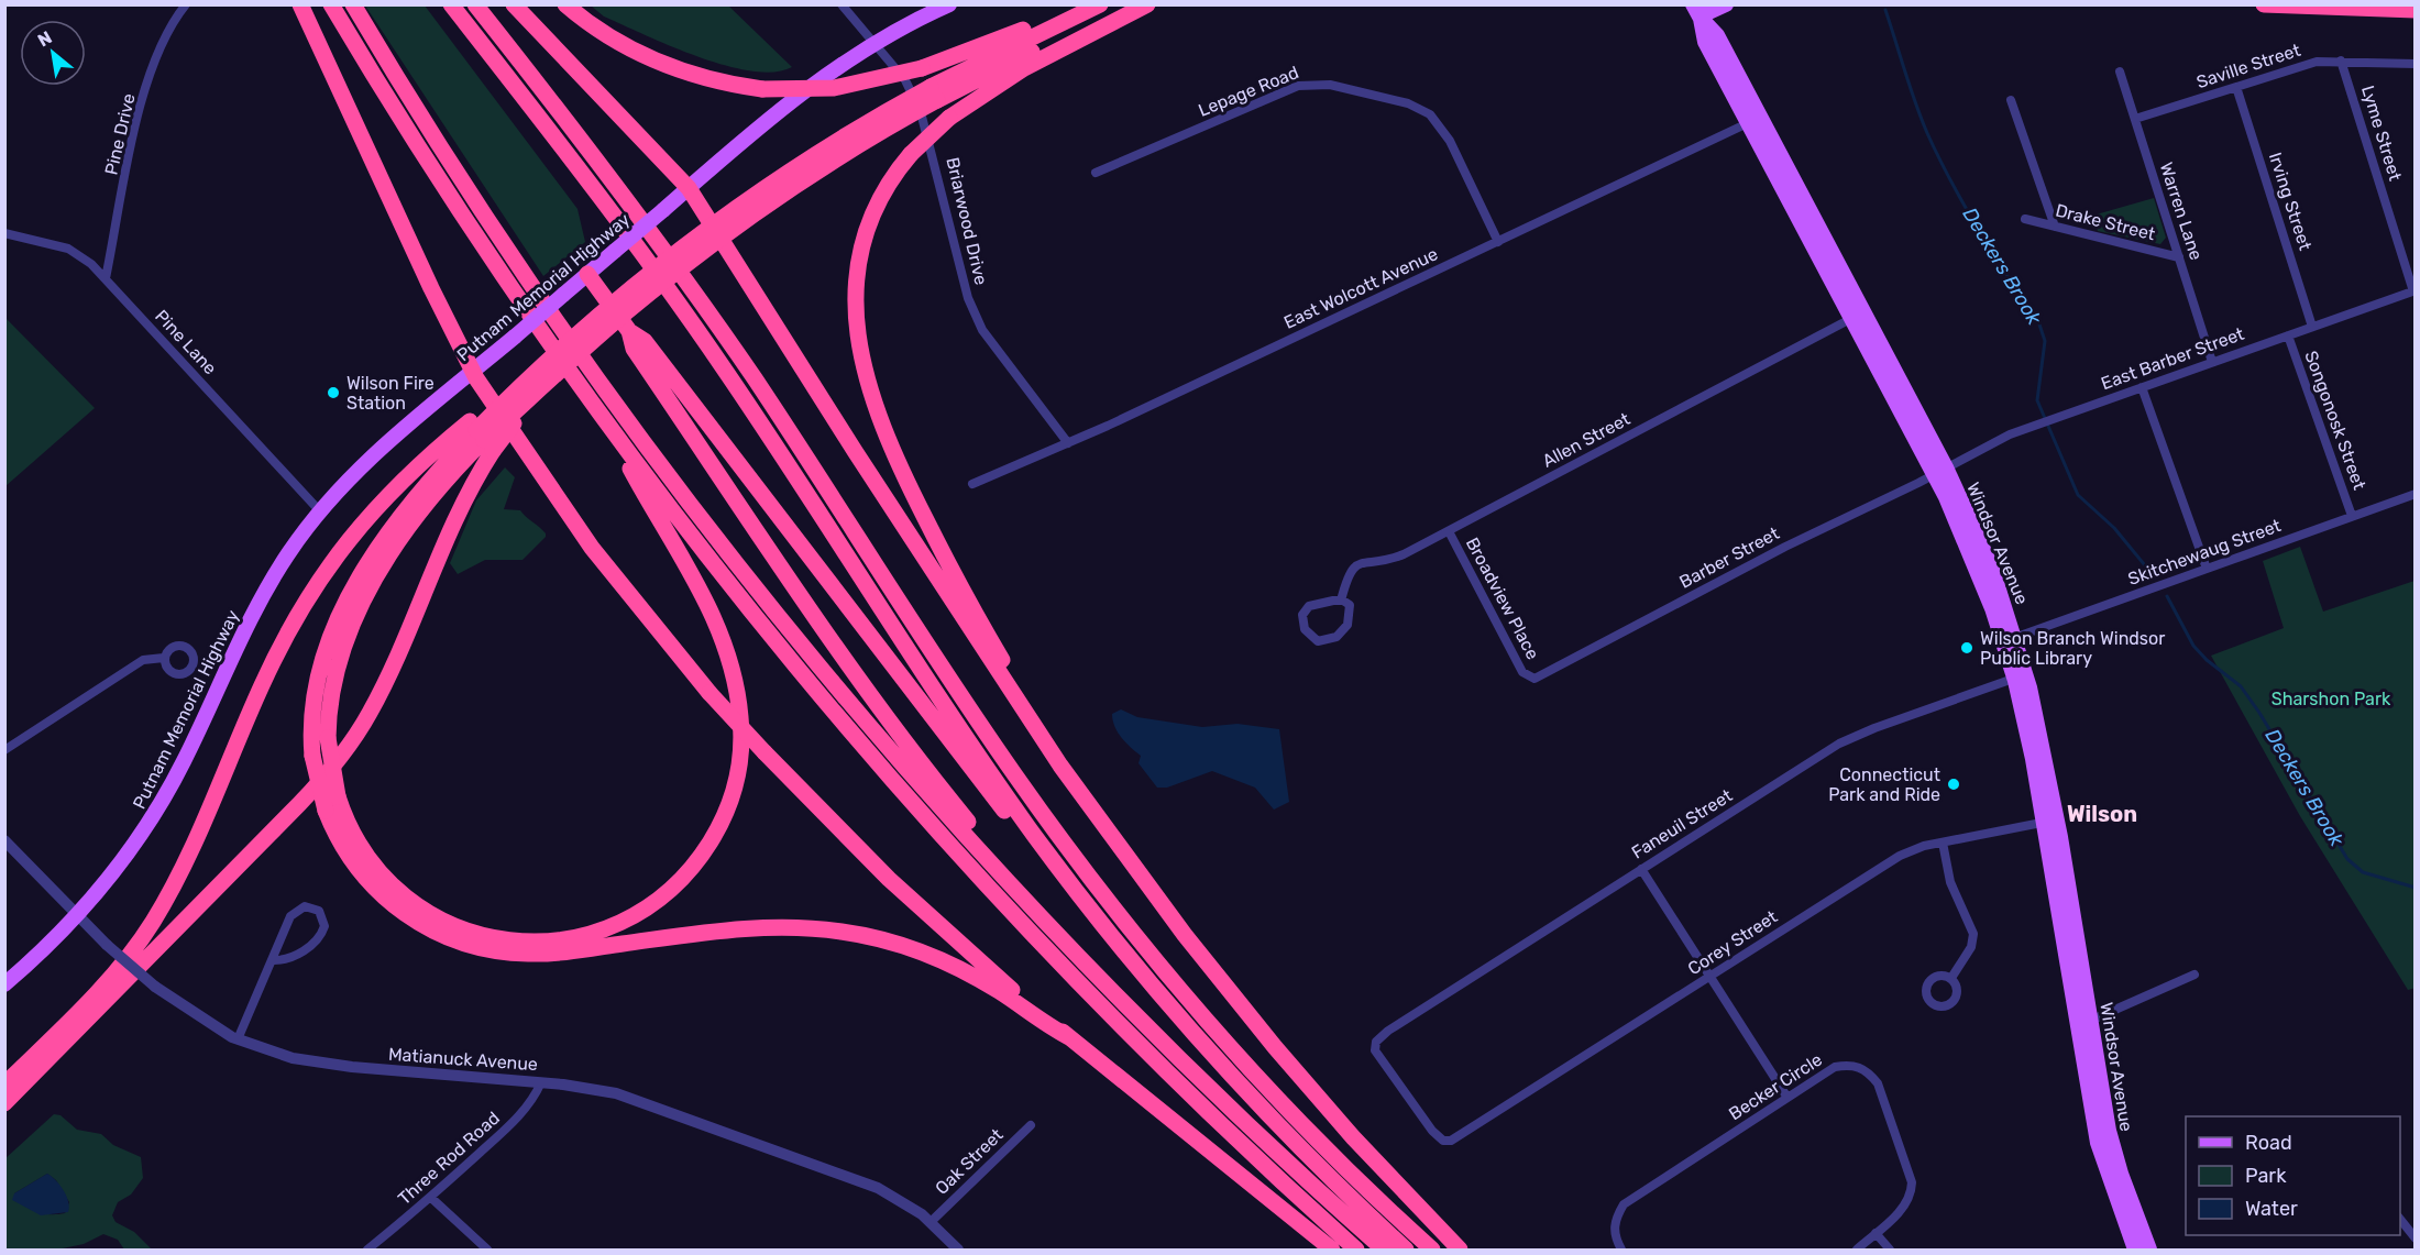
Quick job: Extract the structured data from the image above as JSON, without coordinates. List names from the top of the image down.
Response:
{
  "streets": {
    "main road": ["Putnam Memorial Highway", "Windsor Avenue"],
    "street": [
      "Saville Street",
      "Lepage Road",
      "Lyme Street",
      "Pine Drive",
      "Irving Street",
      "Warren Lane",
      "Briarwood Drive",
      "Drake Street",
      "East Wolcott Avenue",
      "Pine Lane",
      "East Barber Street",
      "Songonosk Street",
      "Allen Street",
      "Skitchewaug Street",
      "Barber Street",
      "Broadview Place",
      "Faneuil Street",
      "Corey Street",
      "Matianuck Avenue",
      "Becker Circle",
      "Three Rod Road",
      "Oak Street"
    ]
  },
  "crossings": [
    ["Saville Street", "Lyme Street"],
    ["Saville Street", "Irving Street"],
    ["Saville Street", "Warren Lane"],
    ["Lepage Road", "East Wolcott Avenue"],
    ["Lyme Street", "East Barber Street"],
    ["Pine Drive", "Pine Lane"],
    ["Irving Street", "East Barber Street"],
    ["Warren Lane", "Drake Street"],
    ["Warren Lane", "East Barber Street"],
    ["Briarwood Drive", "Putnam Memorial Highway"],
    ["Briarwood Drive", "East Wolcott Avenue"],
    ["Putnam Memorial Highway", "Pine Lane"],
    ["Putnam Memorial Highway", "Matianuck Avenue"],
    ["East Wolcott Avenue", "Windsor Avenue"],
    ["East Barber Street", "Songonosk Street"],
    ["East Barber Street", "Windsor Avenue"],
    ["East Barber Street", "Barber Street"],
    ["Songonosk Street", "Skitchewaug Street"],
    ["Allen Street", "Windsor Avenue"],
    ["Allen Street", "Broadview Place"],
    ["Windsor Avenue", "Skitchewaug Street"],
    ["Windsor Avenue", "Barber Street"],
    ["Windsor Avenue", "Faneuil Street"],
    ["Windsor Avenue", "Corey Street"],
    ["Barber Street", "Broadview Place"],
    ["Faneuil Street", "Corey Street"],
    ["Matianuck Avenue", "Three Rod Road"],
    ["Matianuck Avenue", "Oak Street"]
  ],
  "districts": ["Wilson"],
  "water": ["Deckers Brook"],
  "parks": ["Sharshon Park"],
  "places": ["Wilson Fire Station", "Wilson Branch Windsor Public Library", "Connecticut Park and Ride"],
  "legend": ["Road", "Park", "Water"],
  "north": "top left"
}
